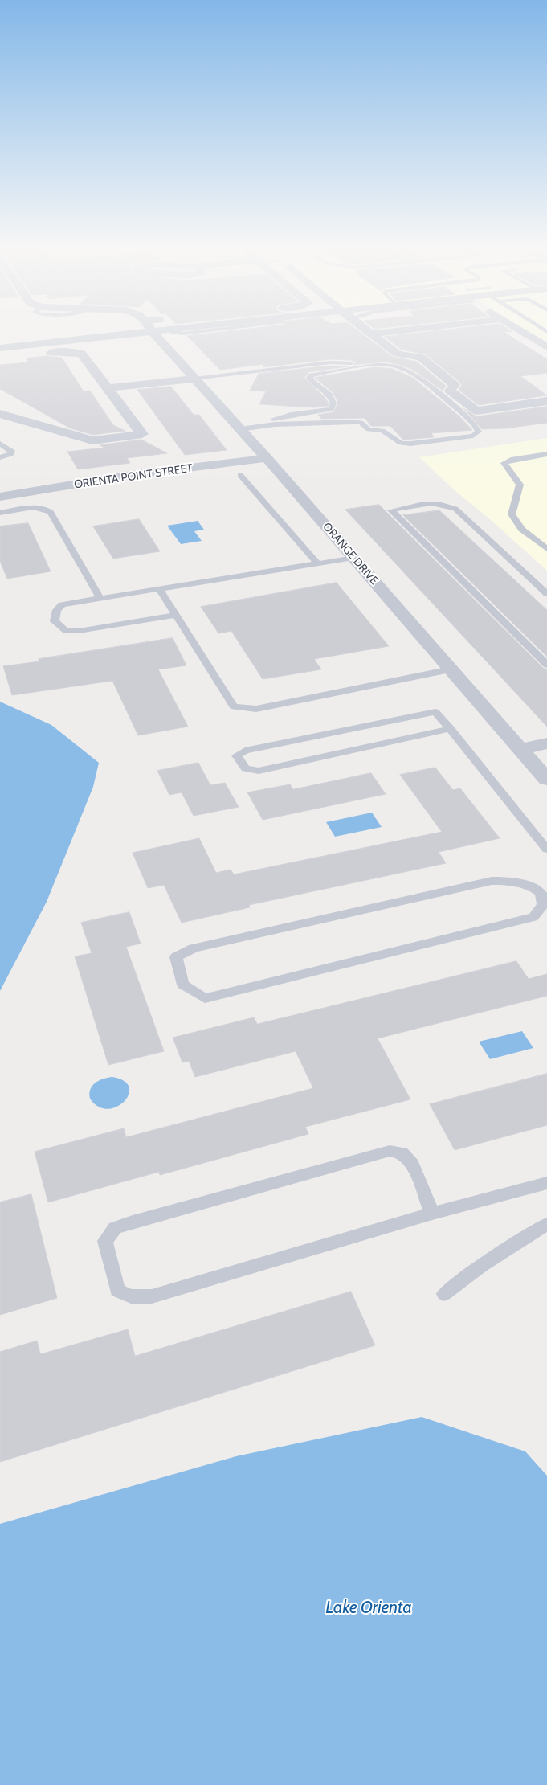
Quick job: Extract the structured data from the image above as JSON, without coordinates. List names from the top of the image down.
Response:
{
  "streets": {
    "street": ["ORIENTA POINT STREET", "ORANGE DRIVE"]
  },
  "crossings": [
    ["ORIENTA POINT STREET", "ORANGE DRIVE"]
  ],
  "water": ["Lake Orienta"]
}
